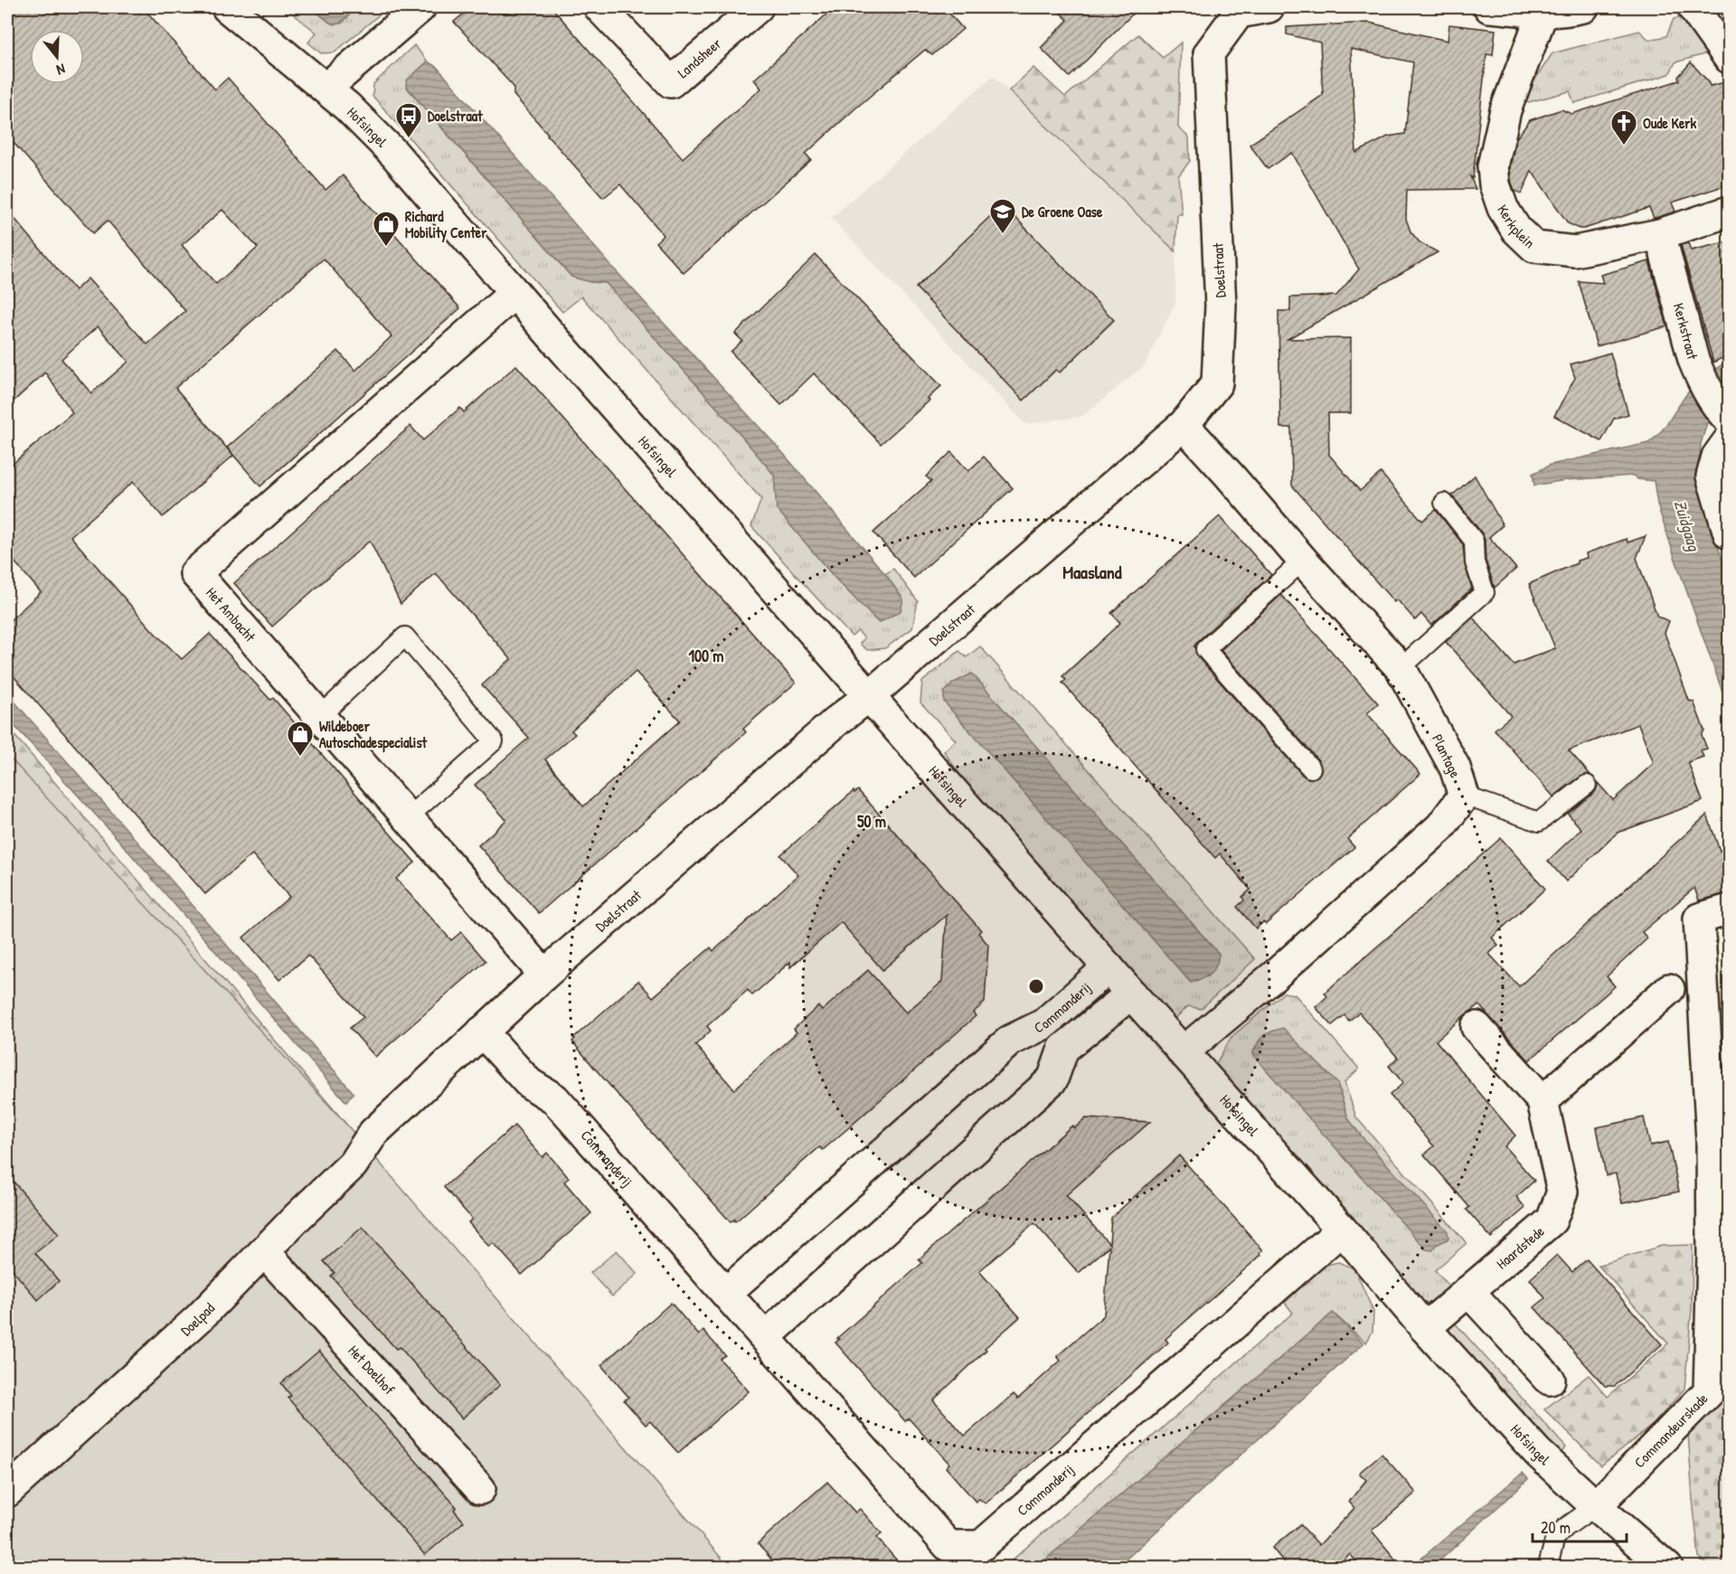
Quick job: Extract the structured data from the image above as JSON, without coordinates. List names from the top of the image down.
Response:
{
  "streets": {
    "street": [
      "Landsheer",
      "Hofsingel",
      "Kerkplein",
      "Doelstraat",
      "Kerkstraat",
      "Het Ambacht",
      "Plantage",
      "Commanderij",
      "Haardstede",
      "Doelpad",
      "Het Doelhof",
      "Commandeurskade"
    ]
  },
  "crossings": [
    ["Hofsingel", "Doelstraat"],
    ["Hofsingel", "Het Ambacht"],
    ["Hofsingel", "Plantage"],
    ["Hofsingel", "Commanderij"],
    ["Hofsingel", "Haardstede"],
    ["Hofsingel", "Commandeurskade"],
    ["Kerkplein", "Kerkstraat"],
    ["Doelstraat", "Het Ambacht"],
    ["Doelstraat", "Plantage"],
    ["Doelstraat", "Commanderij"],
    ["Doelstraat", "Doelpad"],
    ["Doelpad", "Het Doelhof"]
  ],
  "districts": ["Maasland"],
  "water": ["Zuidgaag"],
  "places": {
    "bus stop": ["Doelstraat"],
    "church": ["Oude Kerk"],
    "school or university": ["De Groene Oase"],
    "shop": ["Richard Mobility Center", "Wildeboer Autoschadespecialist"]
  },
  "scale_bar": "20 m",
  "north": "bottom",
  "rings": ["100 m", "50 m"]
}
